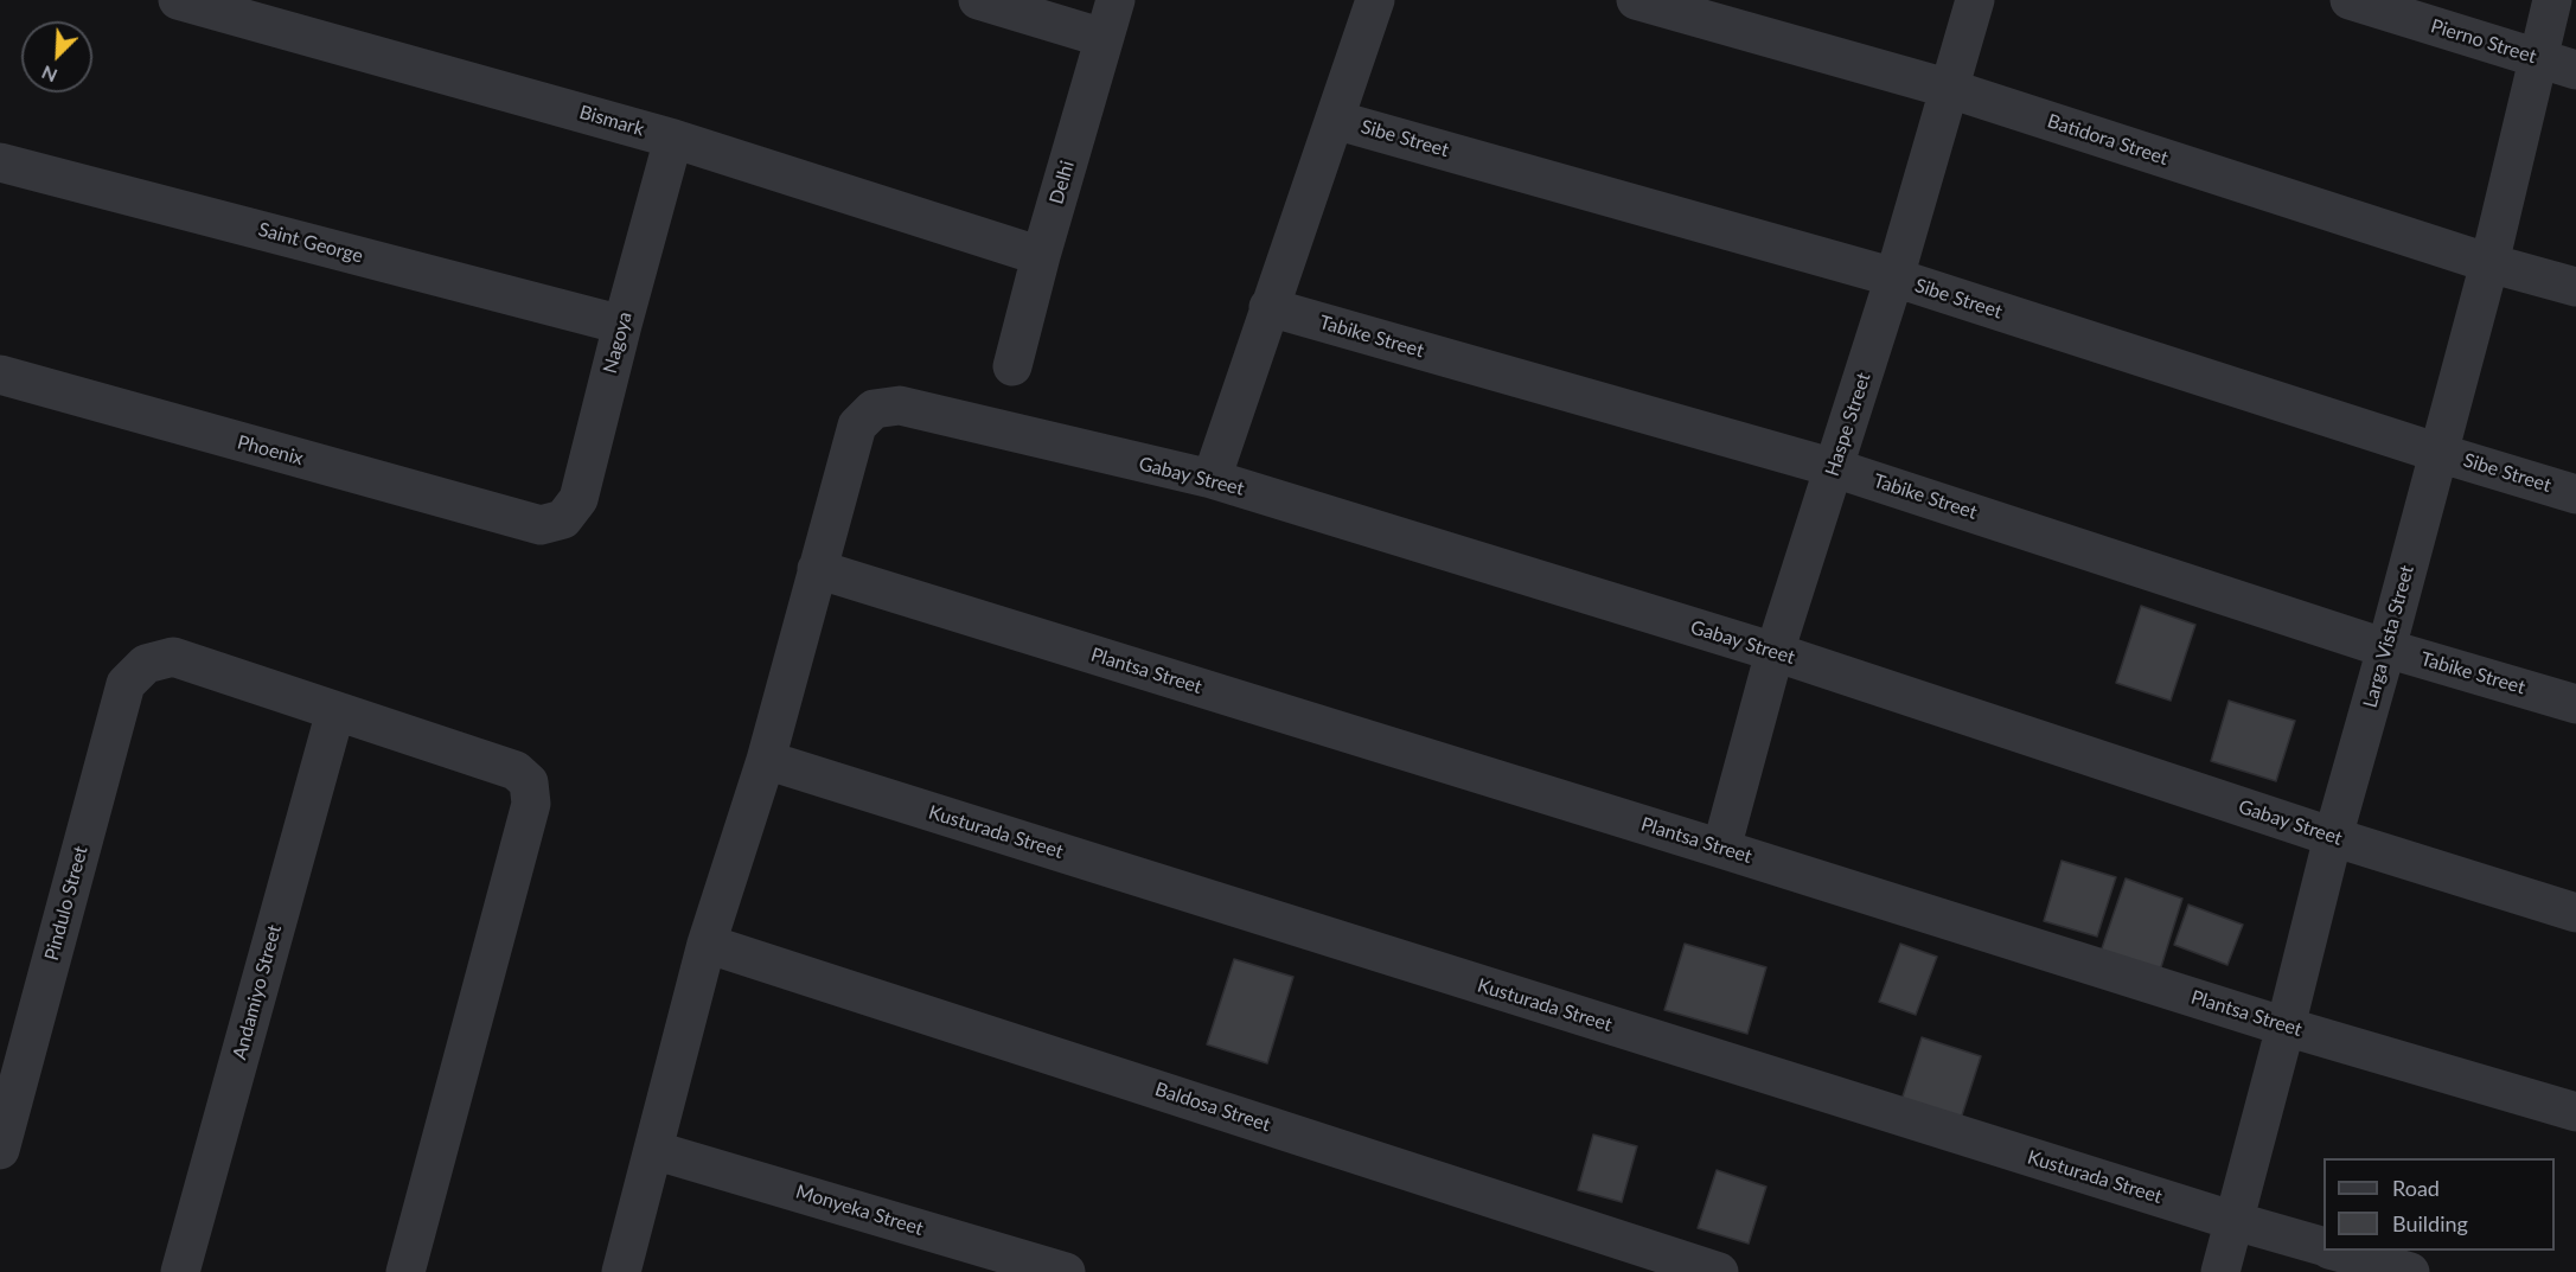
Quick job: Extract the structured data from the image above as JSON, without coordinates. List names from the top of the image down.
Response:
{
  "streets": {
    "street": [
      "Pierno Street",
      "Bismark",
      "Sibe Street",
      "Batidora Street",
      "Delhi",
      "Saint George",
      "Tabike Street",
      "Nagoya",
      "Haspe Street",
      "Phoenix",
      "Gabay Street",
      "Larga Vista Street",
      "Plantsa Street",
      "Kusturada Street",
      "Pindulo Street",
      "Andamiyo Street",
      "Baldosa Street",
      "Monyeka Street"
    ]
  },
  "crossings": [
    ["Pierno Street", "Larga Vista Street"],
    ["Bismark", "Delhi"],
    ["Bismark", "Nagoya"],
    ["Sibe Street", "Haspe Street"],
    ["Sibe Street", "Larga Vista Street"],
    ["Batidora Street", "Haspe Street"],
    ["Batidora Street", "Larga Vista Street"],
    ["Saint George", "Nagoya"],
    ["Tabike Street", "Haspe Street"],
    ["Tabike Street", "Larga Vista Street"],
    ["Nagoya", "Phoenix"],
    ["Haspe Street", "Gabay Street"],
    ["Haspe Street", "Plantsa Street"],
    ["Gabay Street", "Larga Vista Street"],
    ["Gabay Street", "Plantsa Street"],
    ["Larga Vista Street", "Plantsa Street"],
    ["Larga Vista Street", "Kusturada Street"],
    ["Pindulo Street", "Andamiyo Street"]
  ],
  "legend": ["Road", "Building"],
  "north": "bottom left"
}
